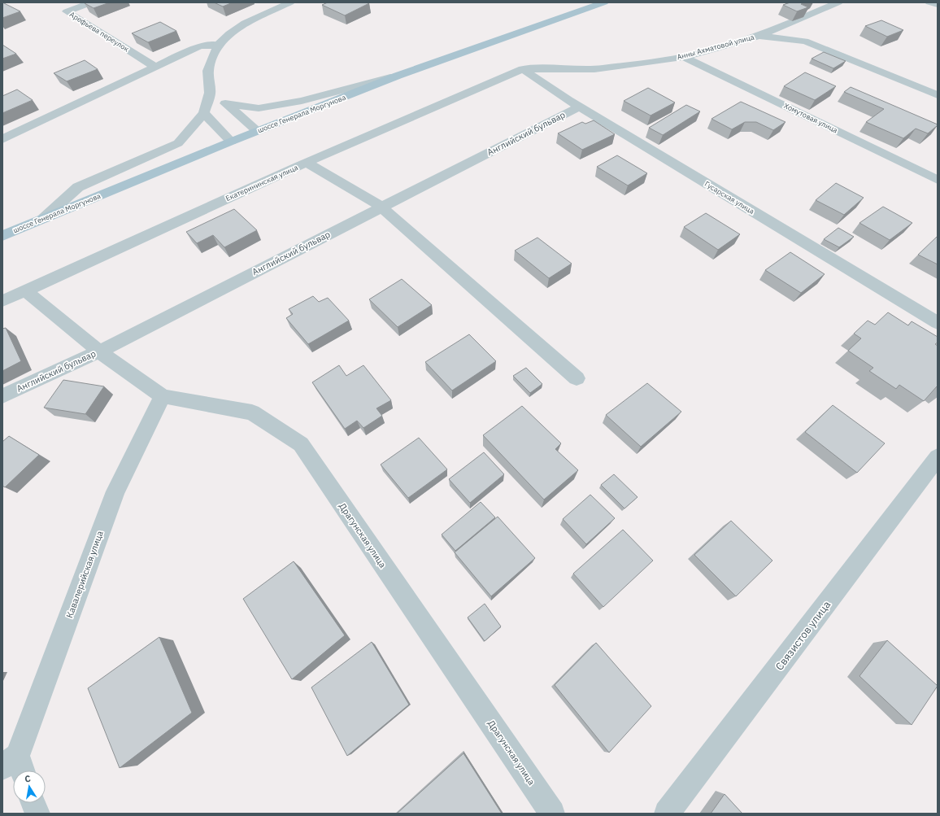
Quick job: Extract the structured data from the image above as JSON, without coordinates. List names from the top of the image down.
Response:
{
  "streets": {
    "main road": ["шоссе Генерала Моргунова"],
    "street": [
      "Арефьева переулок",
      "Анны Ахматовой улица",
      "Хомутовая улица",
      "Английский бульвар",
      "Екатерининская улица",
      "Гусарская улица",
      "Драгунская улица",
      "Кавалерийская улица",
      "Связистов улица"
    ]
  },
  "crossings": [
    ["Анны Ахматовой улица", "Хомутовая улица"],
    ["Анны Ахматовой улица", "Екатерининская улица"],
    ["Анны Ахматовой улица", "Гусарская улица"],
    ["Английский бульвар", "Гусарская улица"],
    ["Английский бульвар", "Драгунская улица"],
    ["Екатерининская улица", "Гусарская улица"],
    ["Екатерининская улица", "Драгунская улица"],
    ["Драгунская улица", "Кавалерийская улица"]
  ],
  "north": "top"
}
